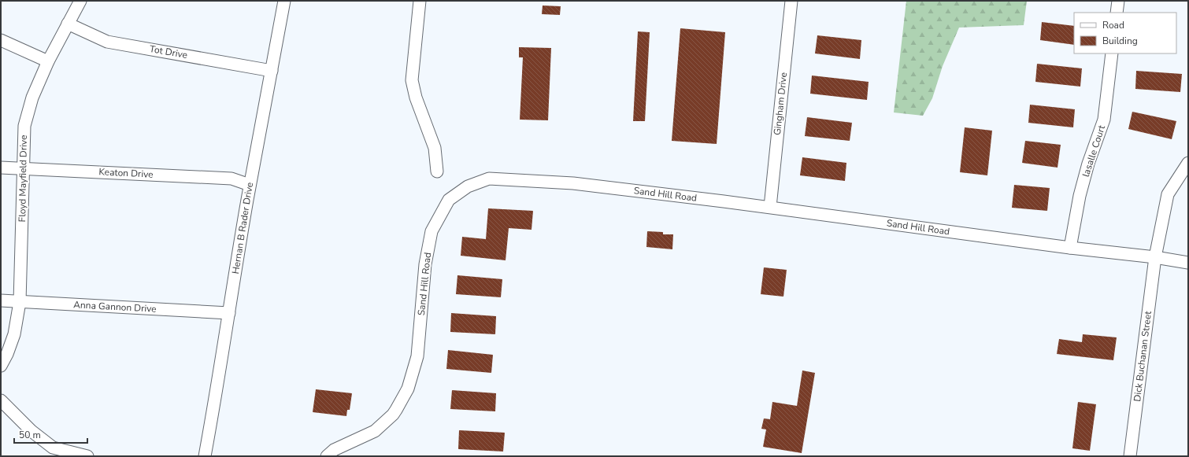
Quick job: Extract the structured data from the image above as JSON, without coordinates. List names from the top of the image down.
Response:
{
  "streets": {
    "street": [
      "Tot Drive",
      "Gingham Drive",
      "lasalle Court",
      "Keaton Drive",
      "Floyd Mayfield Drive",
      "Sand Hill Road",
      "Hernan B Rader Drive",
      "Anna Gannon Drive",
      "Dick Buchanan Street"
    ]
  },
  "crossings": [
    ["Tot Drive", "Floyd Mayfield Drive"],
    ["Tot Drive", "Hernan B Rader Drive"],
    ["Gingham Drive", "Sand Hill Road"],
    ["lasalle Court", "Sand Hill Road"],
    ["Keaton Drive", "Floyd Mayfield Drive"],
    ["Keaton Drive", "Hernan B Rader Drive"],
    ["Floyd Mayfield Drive", "Anna Gannon Drive"],
    ["Sand Hill Road", "Dick Buchanan Street"],
    ["Hernan B Rader Drive", "Anna Gannon Drive"]
  ],
  "legend": ["Road", "Building"],
  "scale_bar": "50 m"
}
